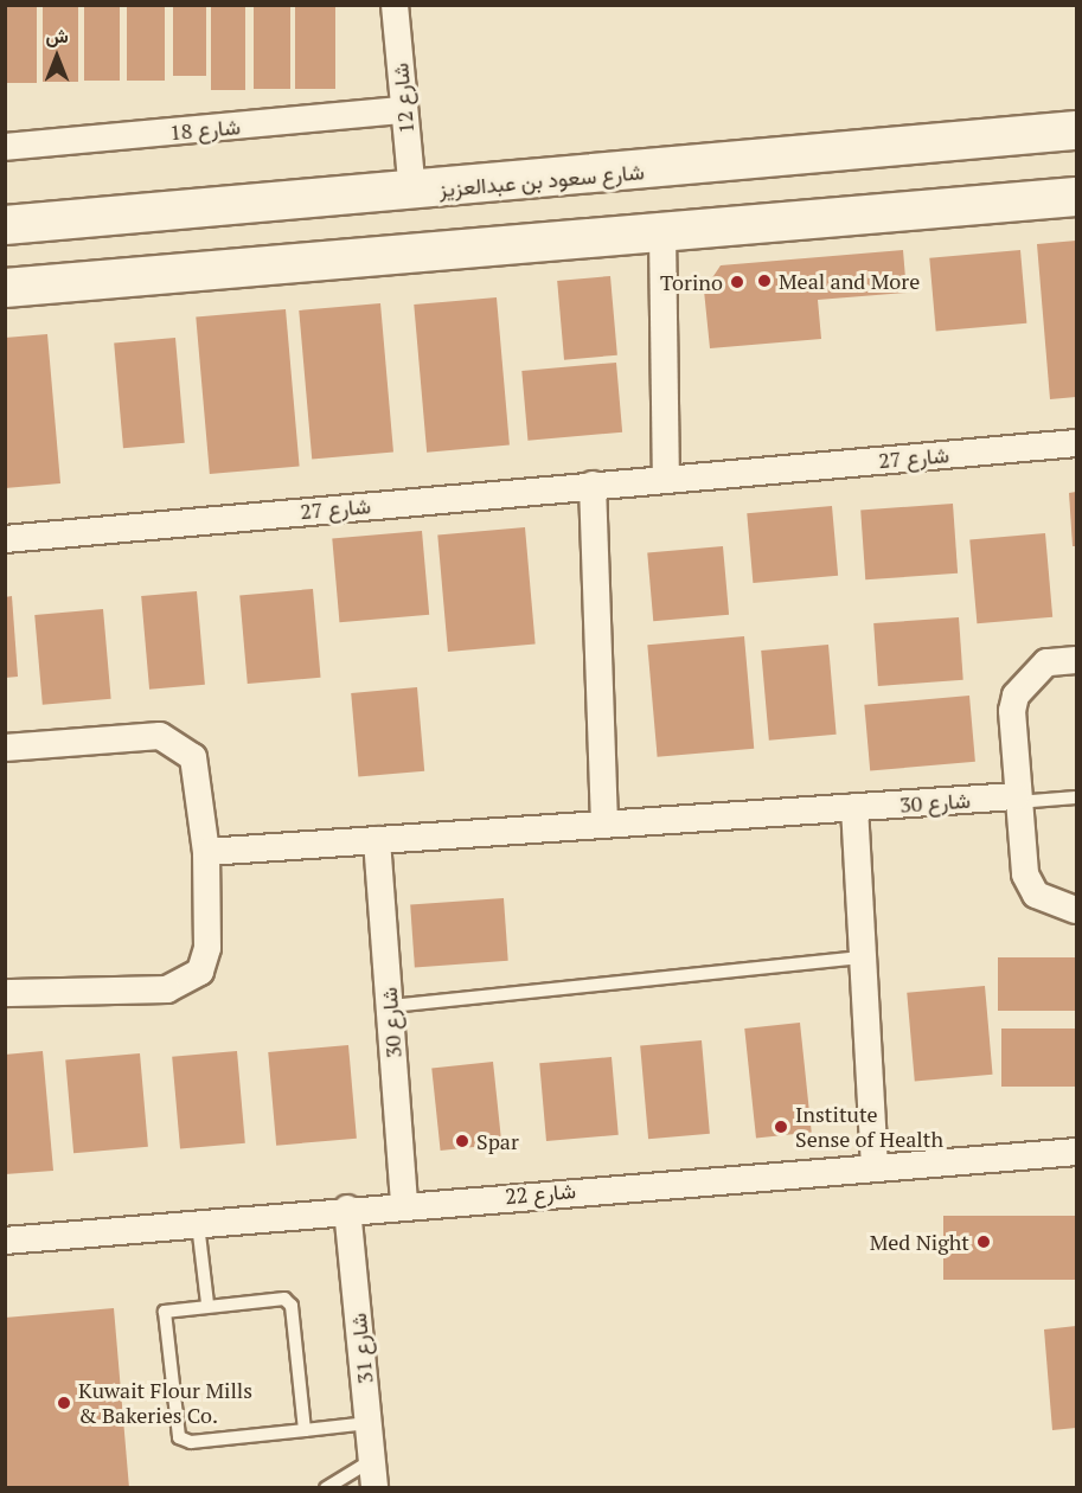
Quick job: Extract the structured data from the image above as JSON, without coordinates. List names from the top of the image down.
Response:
{
  "streets": {
    "main road": ["شارع سعود بن عبدالعزيز"],
    "street": [
      "شارع 12",
      "شارع 18",
      "شارع 27",
      "شارع 30",
      "شارع 22",
      "شارع 31"
    ]
  },
  "crossings": [
    ["شارع 12", "شارع 18"],
    ["شارع 12", "شارع سعود بن عبدالعزيز"],
    ["شارع 30", "شارع 22"],
    ["شارع 22", "شارع 31"]
  ],
  "places": [
    "Meal and More",
    "Torino",
    "Institute Sense of Health",
    "Spar",
    "Med Night",
    "Kuwait Flour Mills & Bakeries Co."
  ],
  "north": "top"
}
